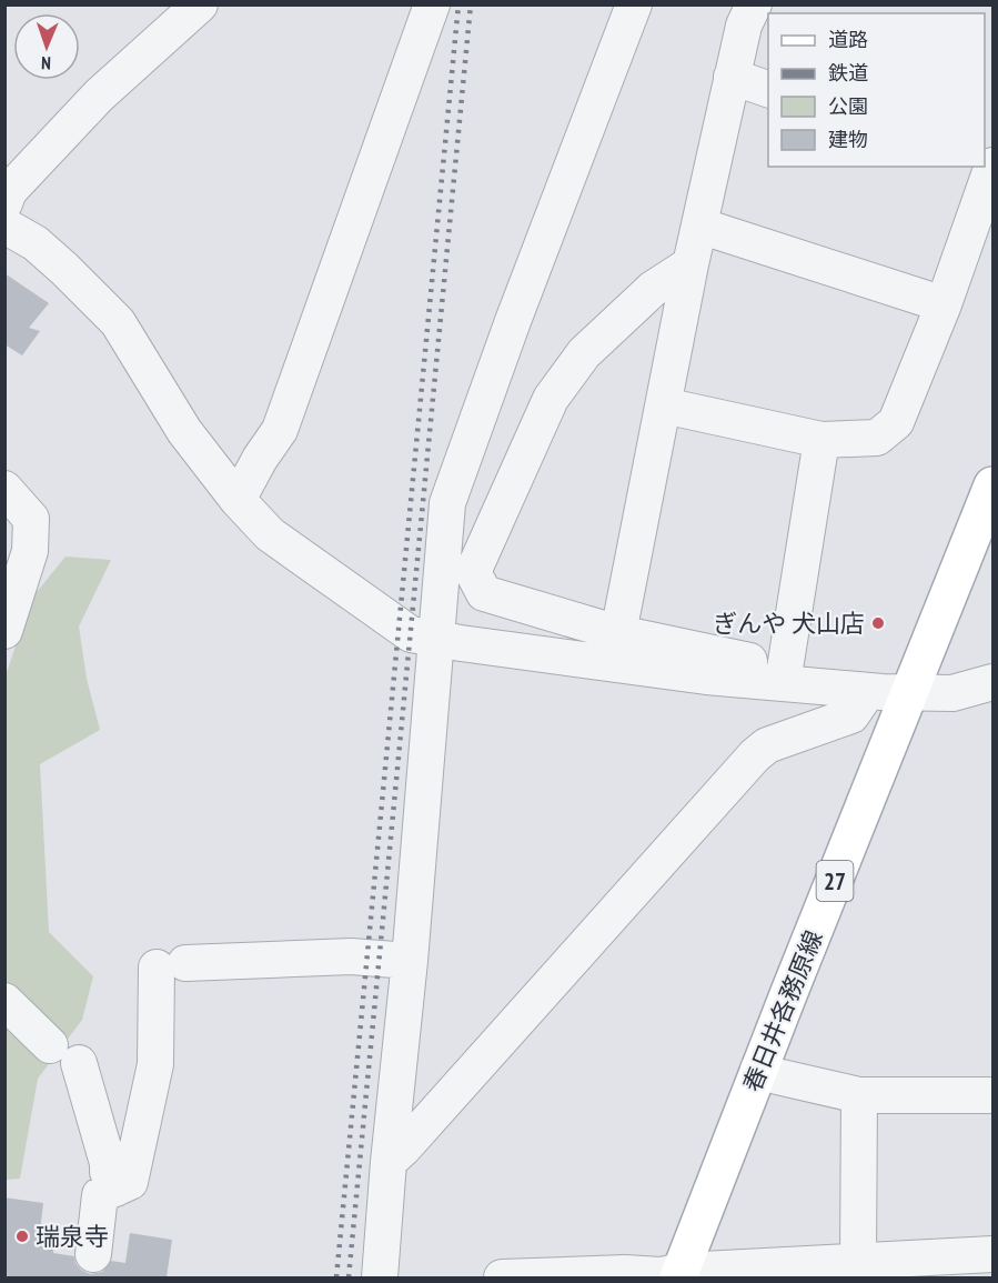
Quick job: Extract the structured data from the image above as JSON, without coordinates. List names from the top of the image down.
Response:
{
  "streets": {
    "main road": ["27", "春日井各務原線"]
  },
  "places": ["ぎんや 犬山店", "瑞泉寺"],
  "legend": [
    "道路",
    "鉄道",
    "公園",
    "建物"
  ],
  "north": "bottom"
}
